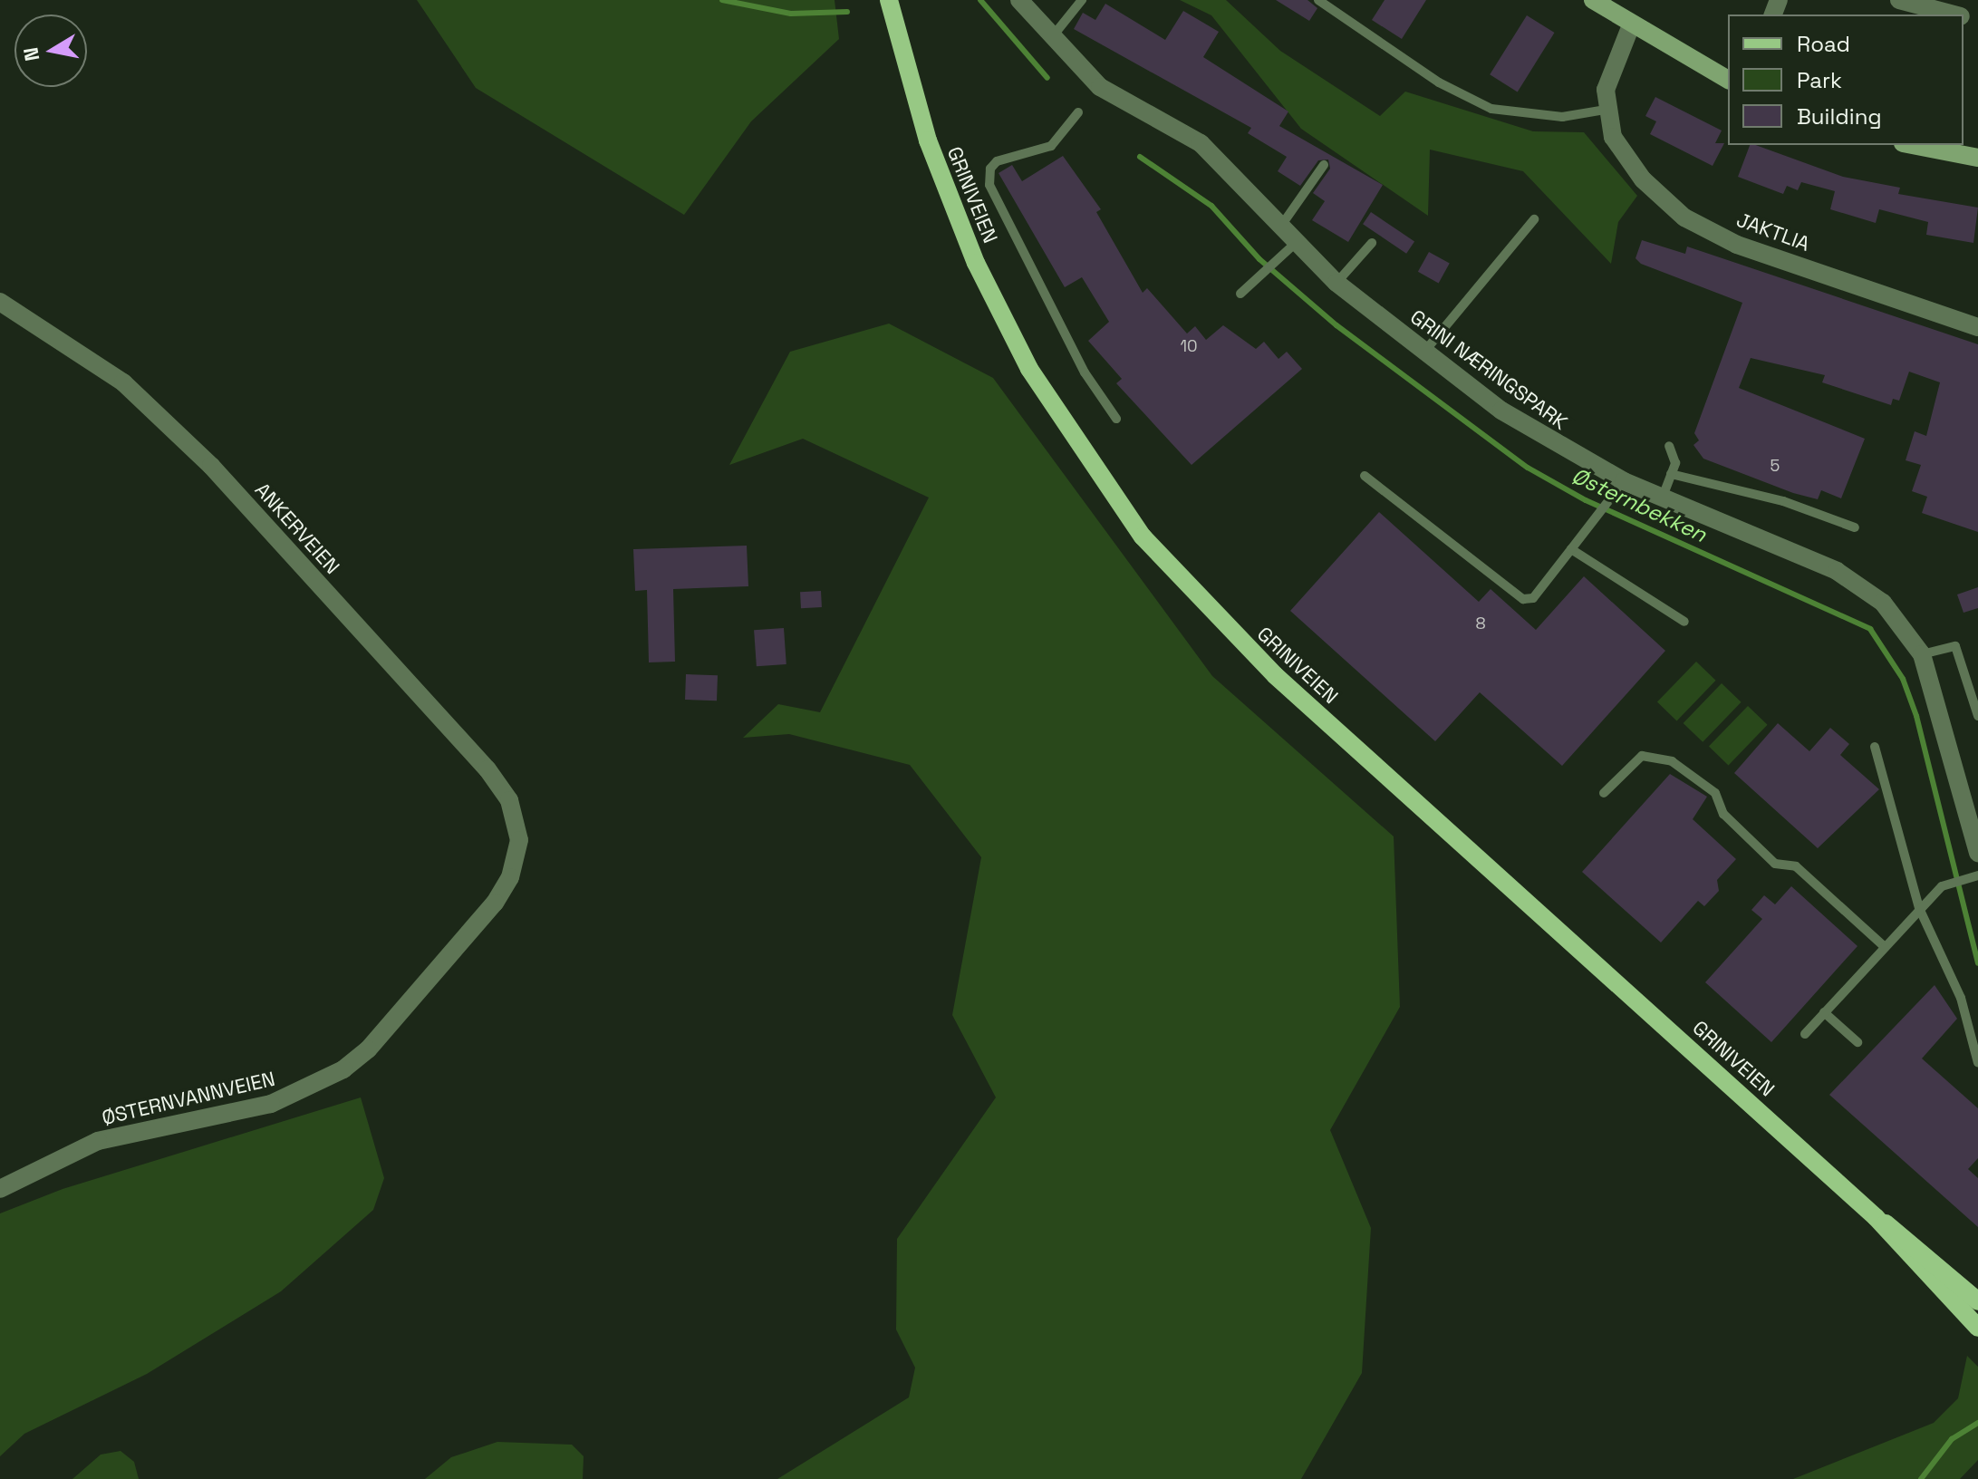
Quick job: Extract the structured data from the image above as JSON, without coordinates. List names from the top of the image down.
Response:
{
  "streets": {
    "main road": ["GRINIVEIEN"],
    "street": [
      "JAKTLIA",
      "GRINI NÆRINGSPARK",
      "ANKERVEIEN",
      "ØSTERNVANNVEIEN"
    ]
  },
  "crossings": [
    ["ANKERVEIEN", "ØSTERNVANNVEIEN"]
  ],
  "water": ["Østernbekken"],
  "house_numbers": ["10", "5", "8"],
  "legend": ["Road", "Park", "Building"],
  "north": "left"
}
